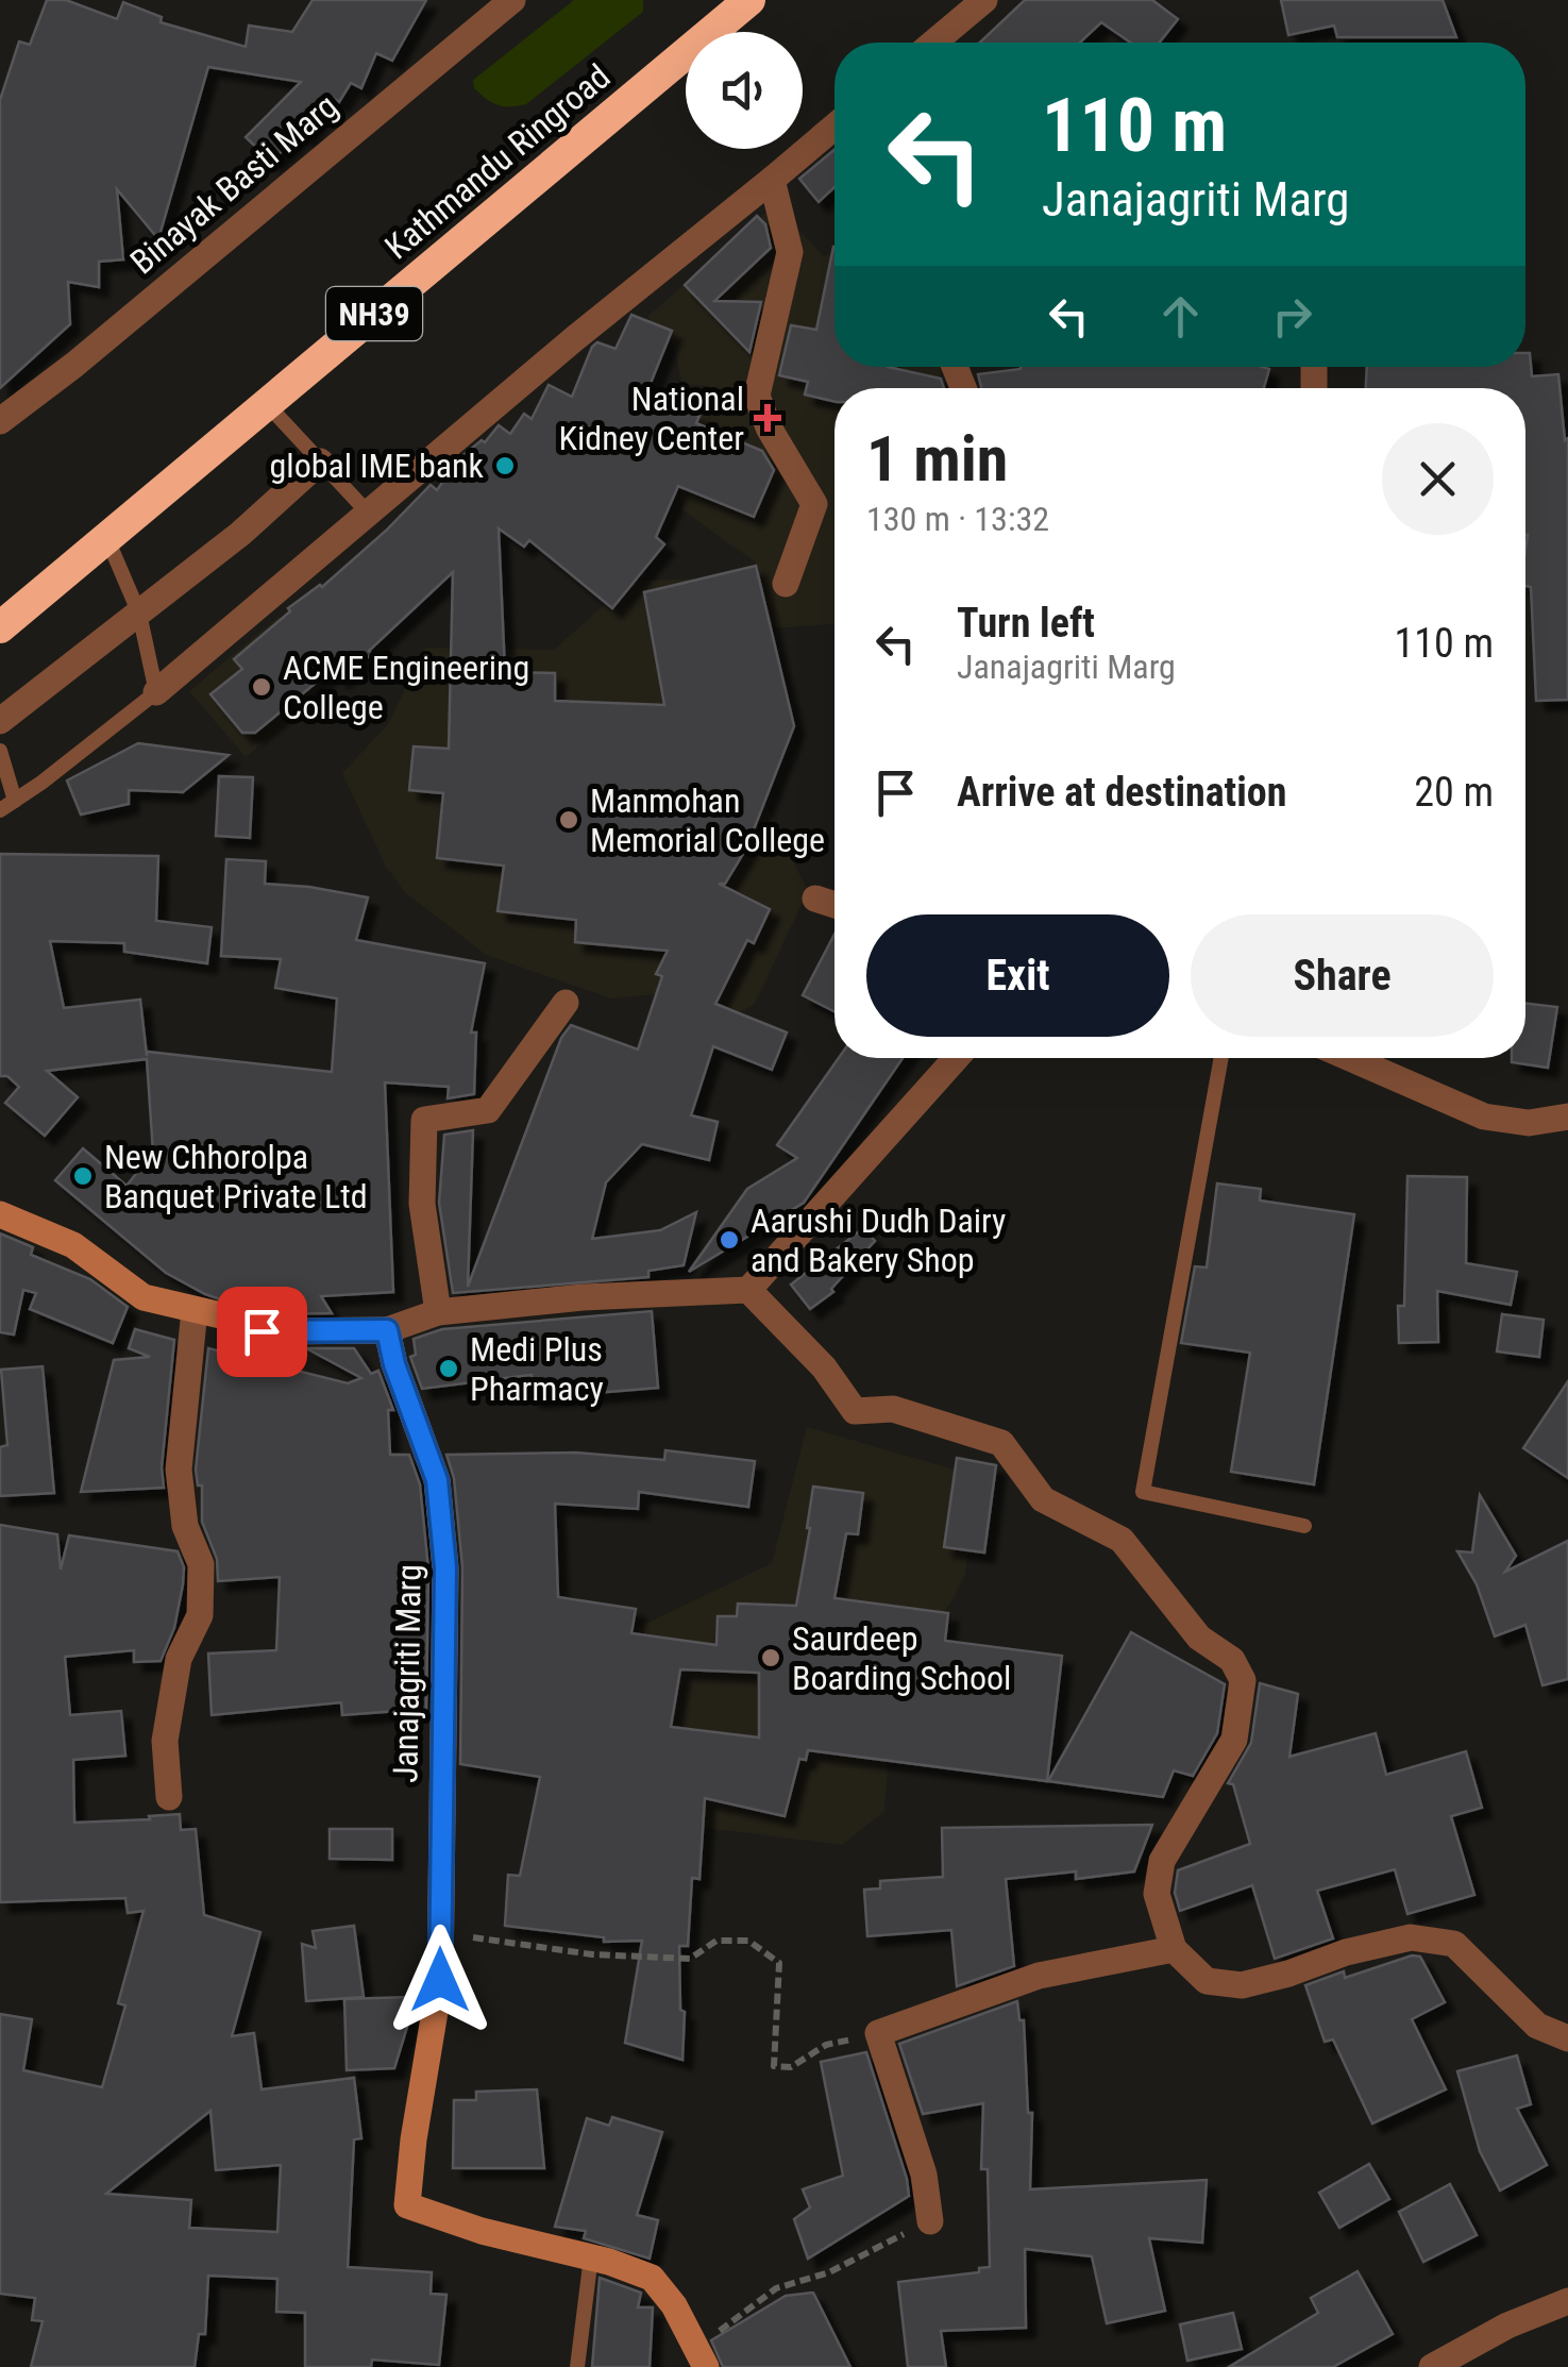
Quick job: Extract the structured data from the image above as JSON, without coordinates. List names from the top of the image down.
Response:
{
  "streets": {
    "highway": ["Kathmandu Ringroad", "NH39"],
    "street": ["Binayak Basti Marg", "Janajagriti Marg"]
  },
  "places": {
    "health": ["National Kidney Center"],
    "other": [
      "global IME bank",
      "ACME Engineering College",
      "Manmohan Memorial College",
      "New Chhorolpa Banquet Private Ltd",
      "Aarushi Dudh Dairy and Bakery Shop",
      "Medi Plus Pharmacy",
      "Saurdeep Boarding School"
    ]
  },
  "page": {
    "turn": ["110 m", "Janajagriti Marg"],
    "heading": ["1 min", "130 m · 13:32"],
    "list": [
      {
        "name": "Turn left",
        "note": "Janajagriti Marg",
        "value": "110 m"
      },
      {
        "name": "Arrive at destination",
        "value": "20 m"
      }
    ],
    "buttons": ["Exit", "Share"]
  }
}
